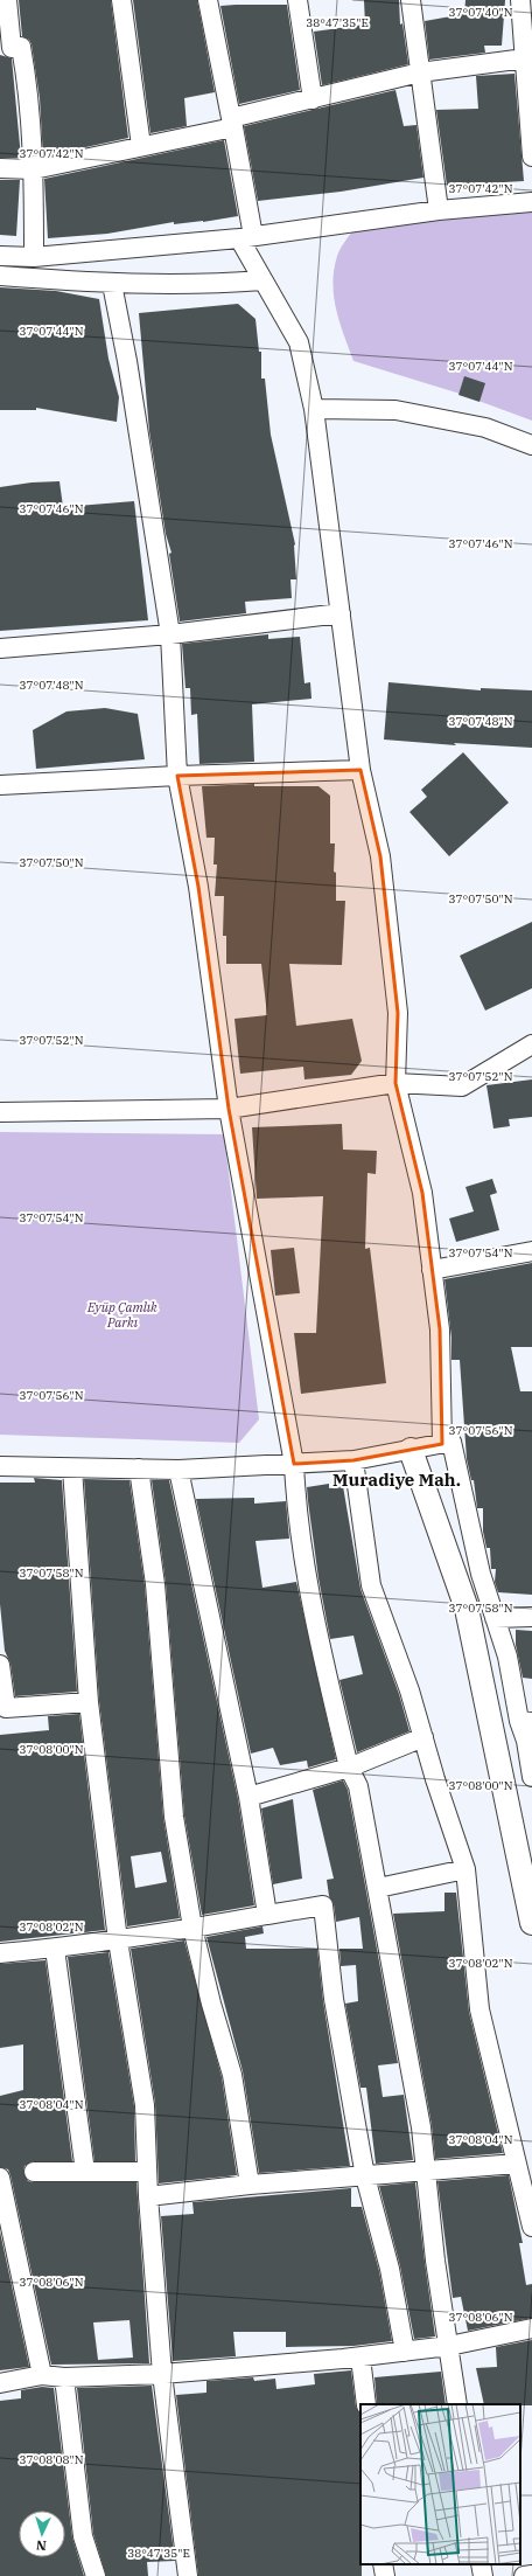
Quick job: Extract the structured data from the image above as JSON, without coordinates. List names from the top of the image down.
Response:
{
  "districts": ["Muradiye Mah."],
  "parks": ["Eyüp Çamlık Parkı"],
  "north": "bottom",
  "coordinates": [
    "37°07'40\"N",
    "38°47'35\"E",
    "37°07'42\"N",
    "37°07'44\"N",
    "37°07'46\"N",
    "37°07'48\"N",
    "37°07'50\"N",
    "37°07'52\"N",
    "37°07'54\"N",
    "37°07'56\"N",
    "37°07'58\"N",
    "37°08'00\"N",
    "37°08'02\"N",
    "37°08'04\"N",
    "37°08'06\"N",
    "37°08'08\"N"
  ]
}
